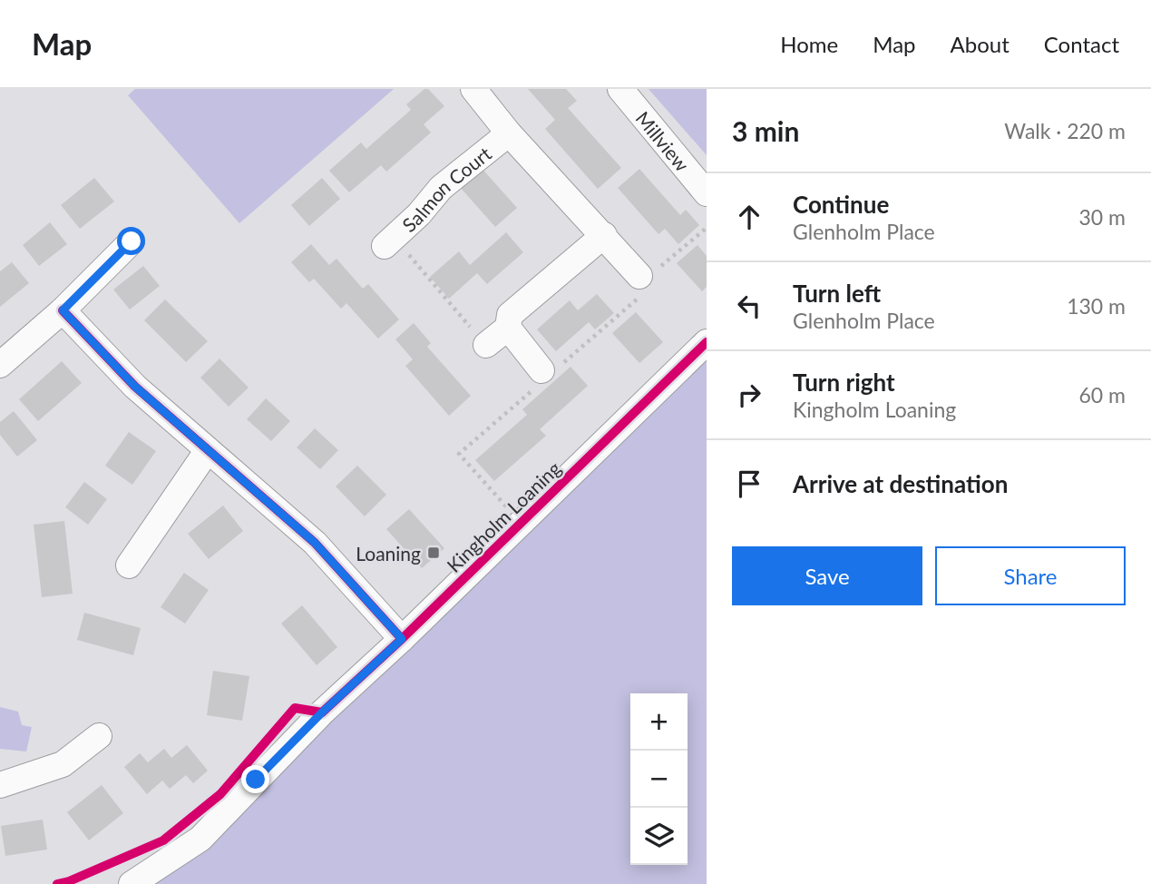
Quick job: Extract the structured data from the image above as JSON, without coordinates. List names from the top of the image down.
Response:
{
  "streets": {
    "street": ["Millview", "Salmon Court", "Kingholm Loaning"]
  },
  "places": {
    "transit": ["Loaning"]
  },
  "page": {
    "header": "Map",
    "nav": [
      "Home",
      "Map",
      "About",
      "Contact"
    ],
    "heading": ["3 min", "Walk · 220 m"],
    "list": [
      ["Continue", "Glenholm Place", "30 m"],
      ["Turn left", "Glenholm Place", "130 m"],
      ["Turn right", "Kingholm Loaning", "60 m"],
      "Arrive at destination"
    ],
    "buttons": ["Save", "Share"],
    "map_buttons": ["+", "−"]
  }
}
